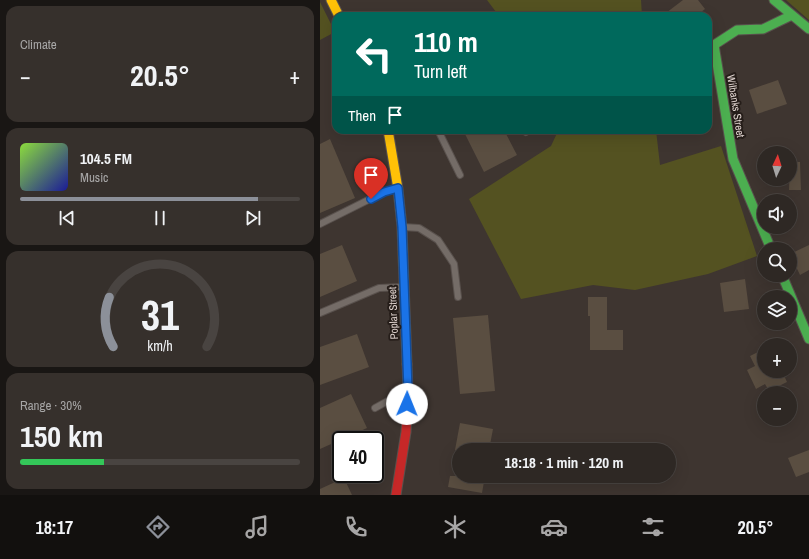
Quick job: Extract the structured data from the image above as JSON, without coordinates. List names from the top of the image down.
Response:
{
  "streets": {
    "street": ["Wilbanks Street", "Poplar Street"]
  },
  "north": "top",
  "page": {
    "tile": [
      "Climate",
      ["Range · 30%", "150 km"]
    ],
    "turn": ["110 m", "Turn left"],
    "heat": ["−", "20.5°", "+"],
    "then": "Then",
    "song": ["104.5 FM", "Music"],
    "map_buttons": ["+", "−"],
    "limit": "40",
    "trip": "18:18 · 1 min · 120 m",
    "tabs": ["18:17", "20.5°"],
    "gauge": ["31", "km/h"]
  }
}
